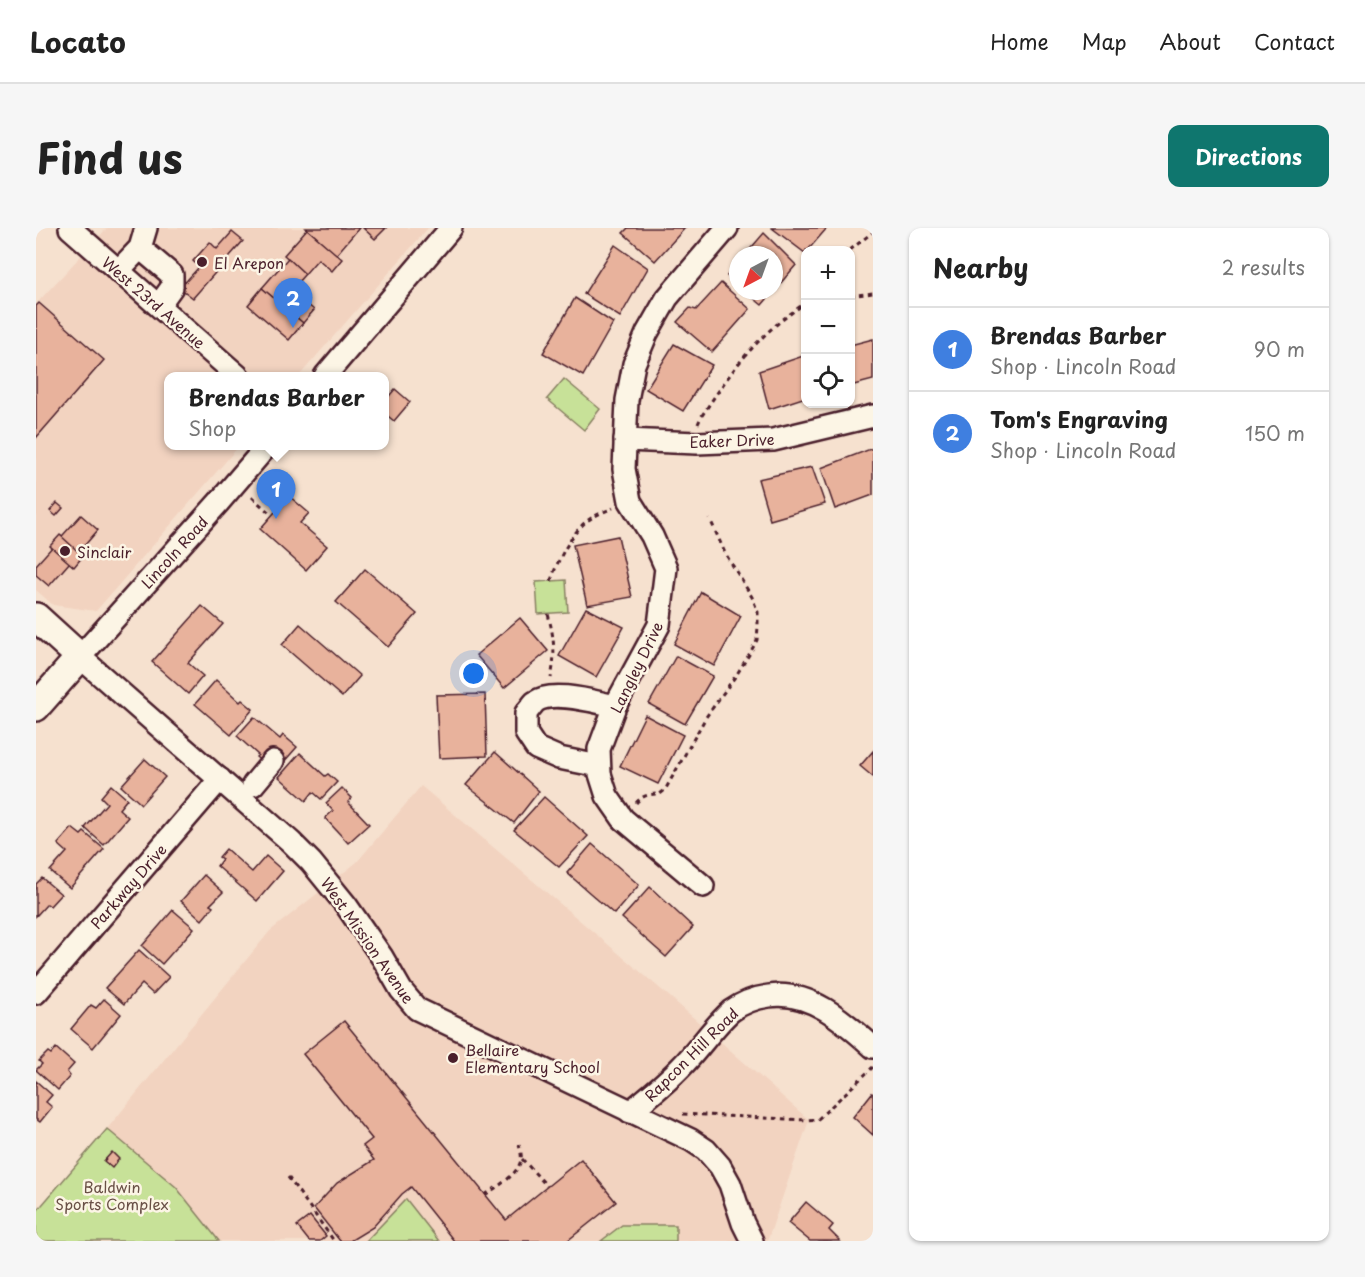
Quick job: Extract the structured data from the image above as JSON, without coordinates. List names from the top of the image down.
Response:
{
  "streets": {
    "main road": ["West Mission Avenue"],
    "street": [
      "West 23rd Avenue",
      "Eaker Drive",
      "Lincoln Road",
      "Langley Drive",
      "Parkway Drive",
      "Rapcon Hill Road"
    ]
  },
  "crossings": [
    ["Eaker Drive", "Langley Drive"],
    ["Lincoln Road", "West Mission Avenue"],
    ["Parkway Drive", "West Mission Avenue"],
    ["West Mission Avenue", "Rapcon Hill Road"]
  ],
  "parks": ["Baldwin Sports Complex"],
  "places": ["El Arepon", "Sinclair", "Bellaire Elementary School"],
  "north": "bottom left",
  "page": {
    "header": "Locato",
    "nav": [
      "Home",
      "Map",
      "About",
      "Contact"
    ],
    "title": "Find us",
    "buttons": "Directions",
    "heading": ["Nearby", "2 results"],
    "map_buttons": ["+", "−"],
    "pins": ["2", "1"],
    "list": [
      {
        "mark": "1",
        "name": "Brendas Barber",
        "note": "Shop · Lincoln Road",
        "value": "90 m"
      },
      {
        "mark": "2",
        "name": "Tom's Engraving",
        "note": "Shop · Lincoln Road",
        "value": "150 m"
      }
    ],
    "popup": ["Brendas Barber", "Shop"]
  }
}
